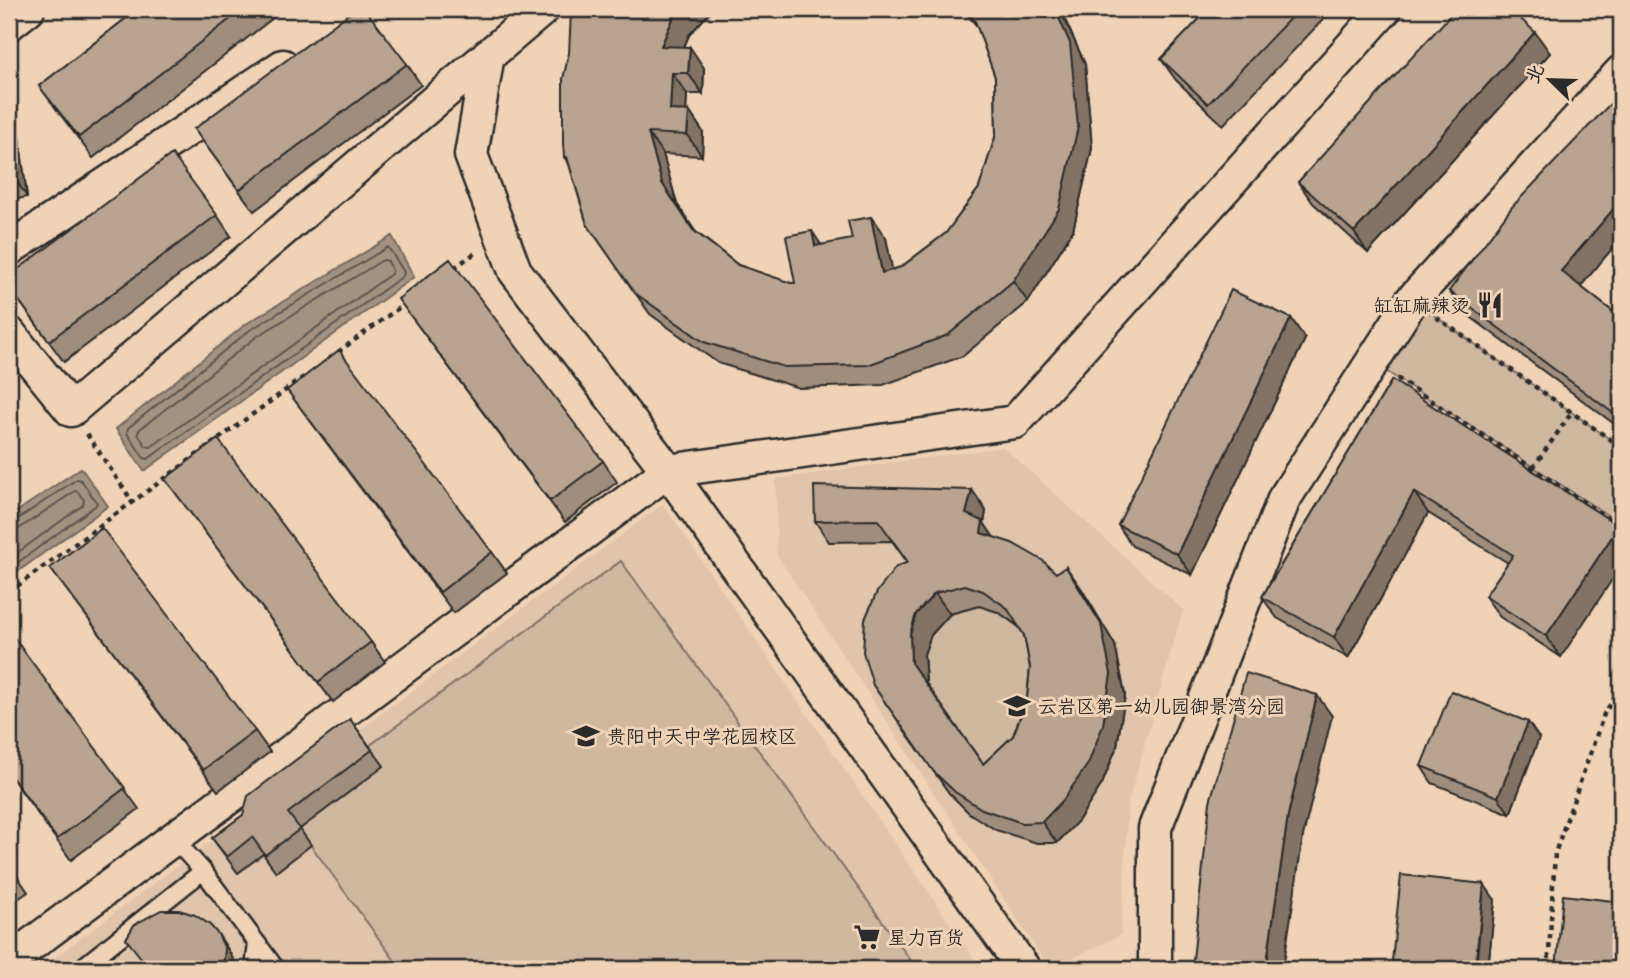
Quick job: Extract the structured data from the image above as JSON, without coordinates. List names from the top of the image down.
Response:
{
  "places": {
    "restaurant": ["缸缸麻辣烫"],
    "school or university": ["云岩区第一幼儿园御景湾分园", "贵阳中天中学花园校区"],
    "supermarket": ["星力百货"]
  },
  "north": "top left"
}
